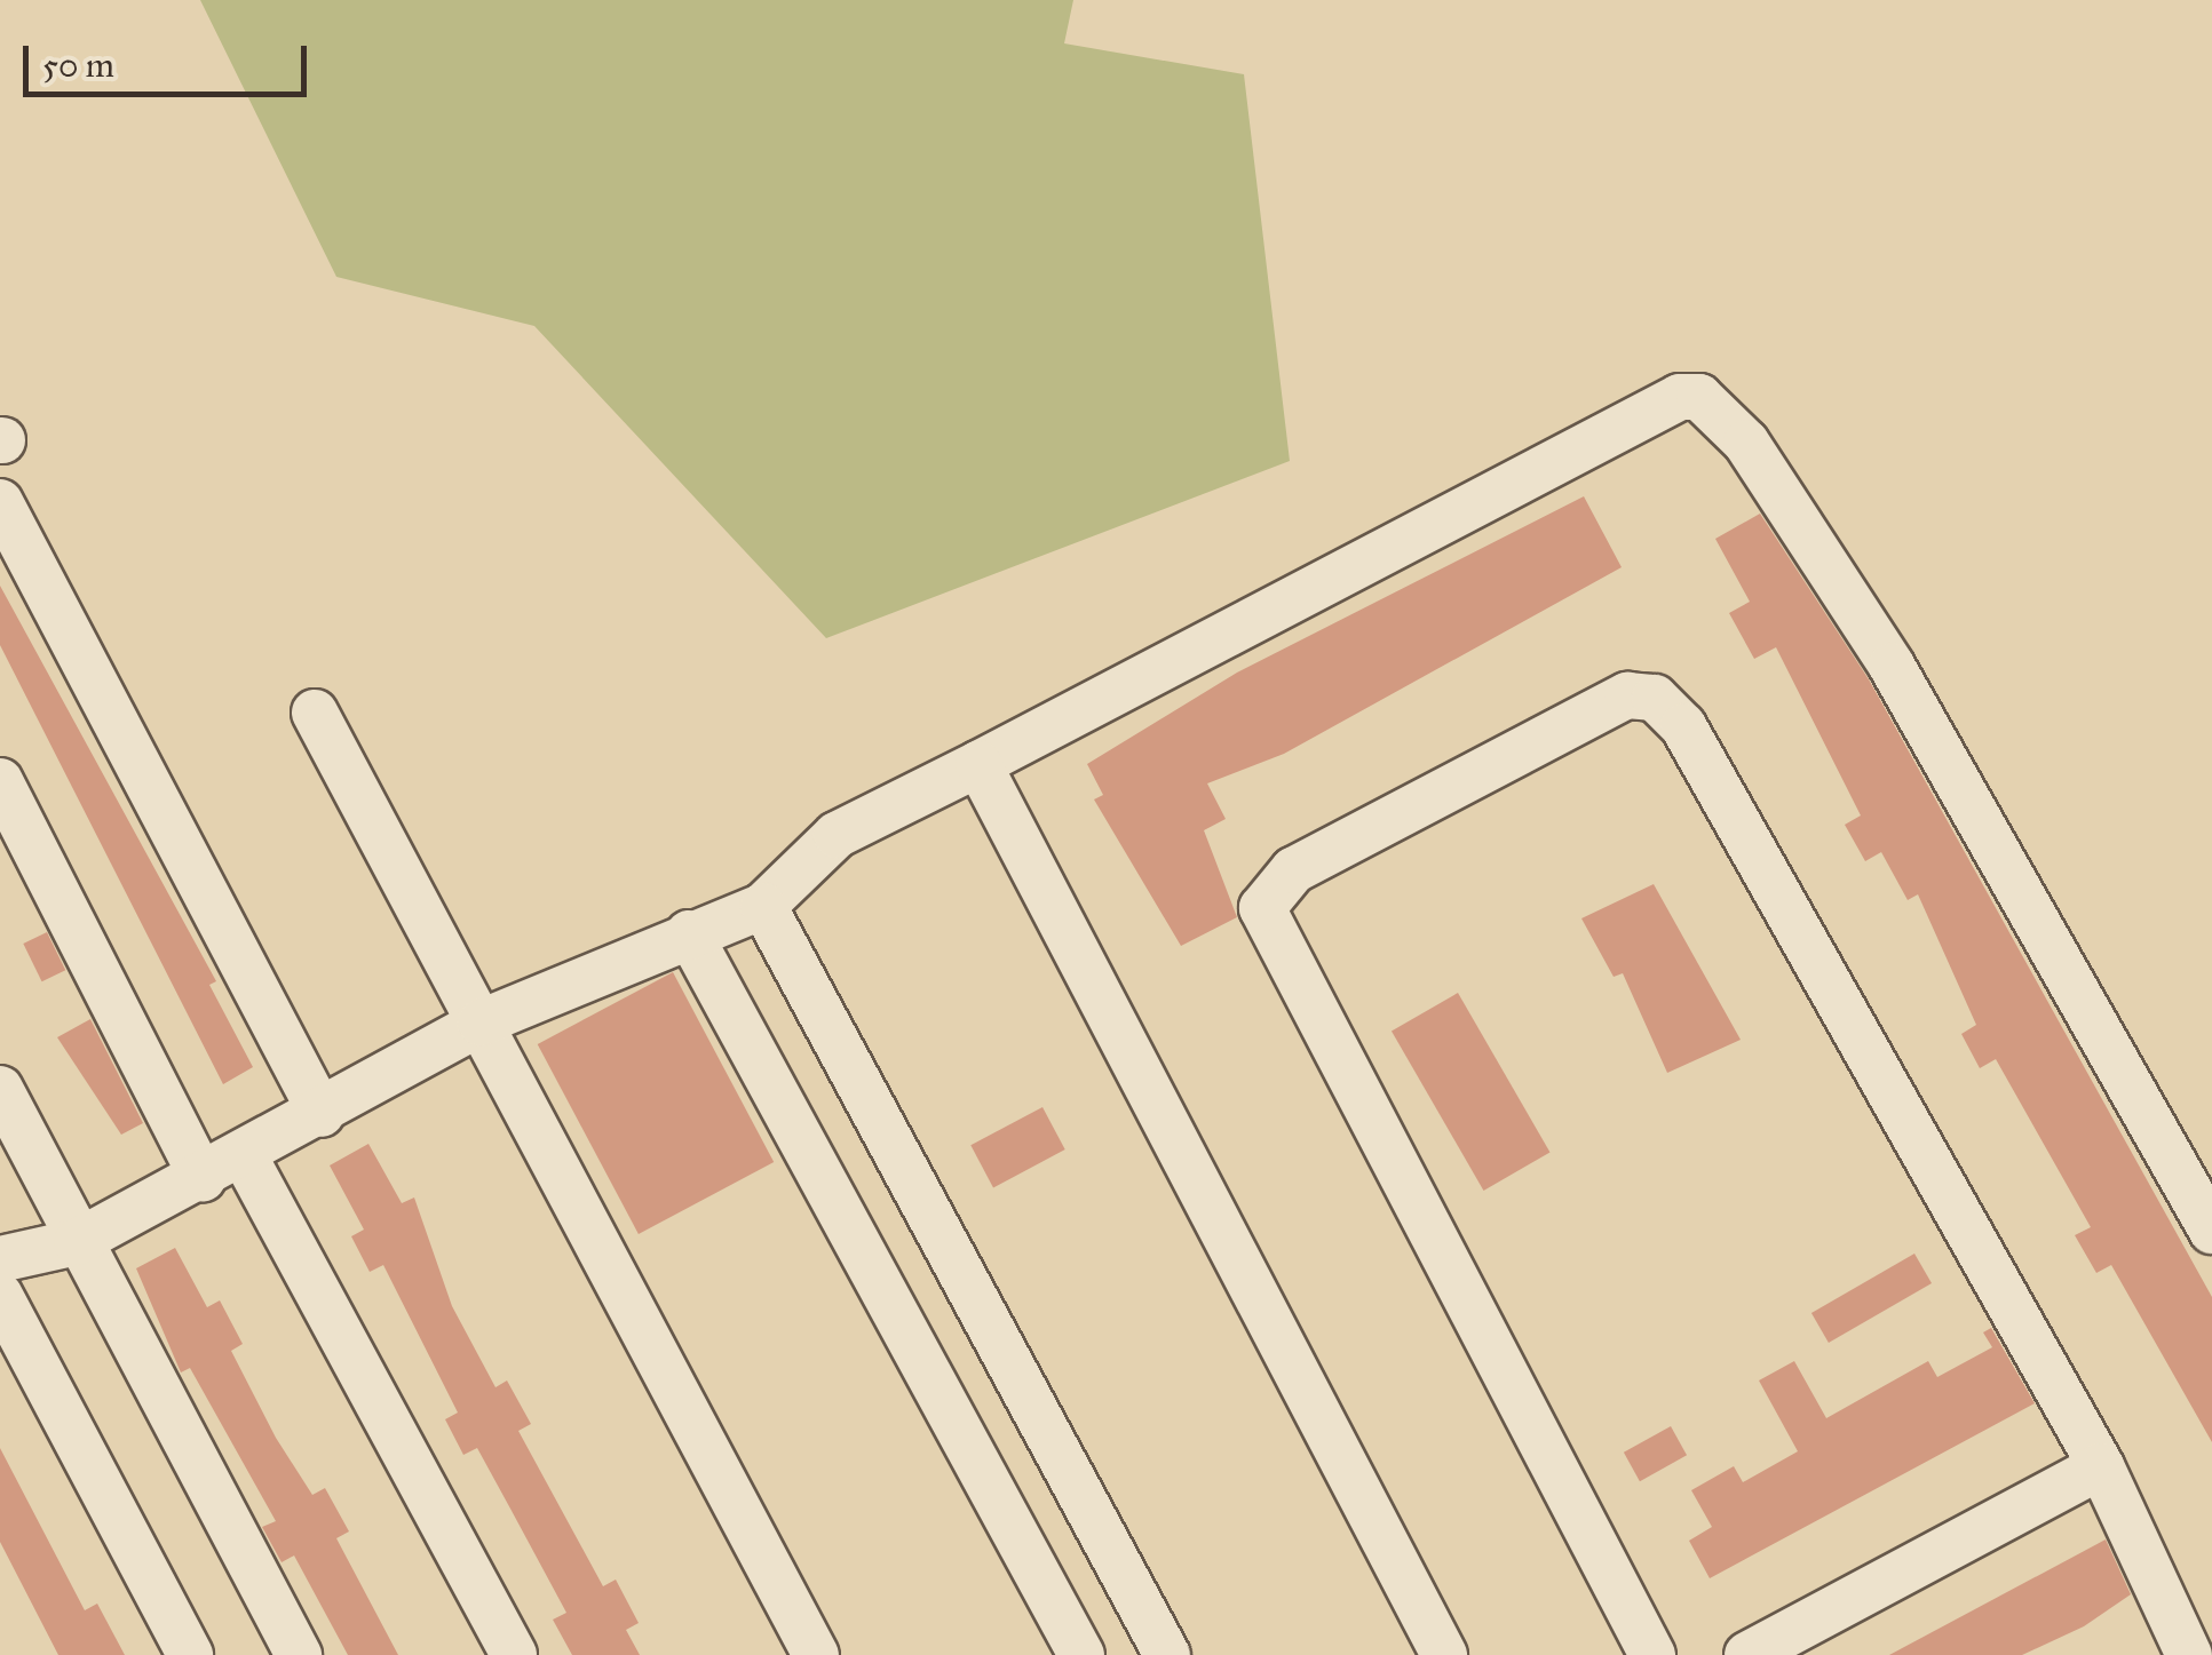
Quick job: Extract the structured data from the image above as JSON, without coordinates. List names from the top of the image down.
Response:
{
  "scale_bar": "50 m"
}
